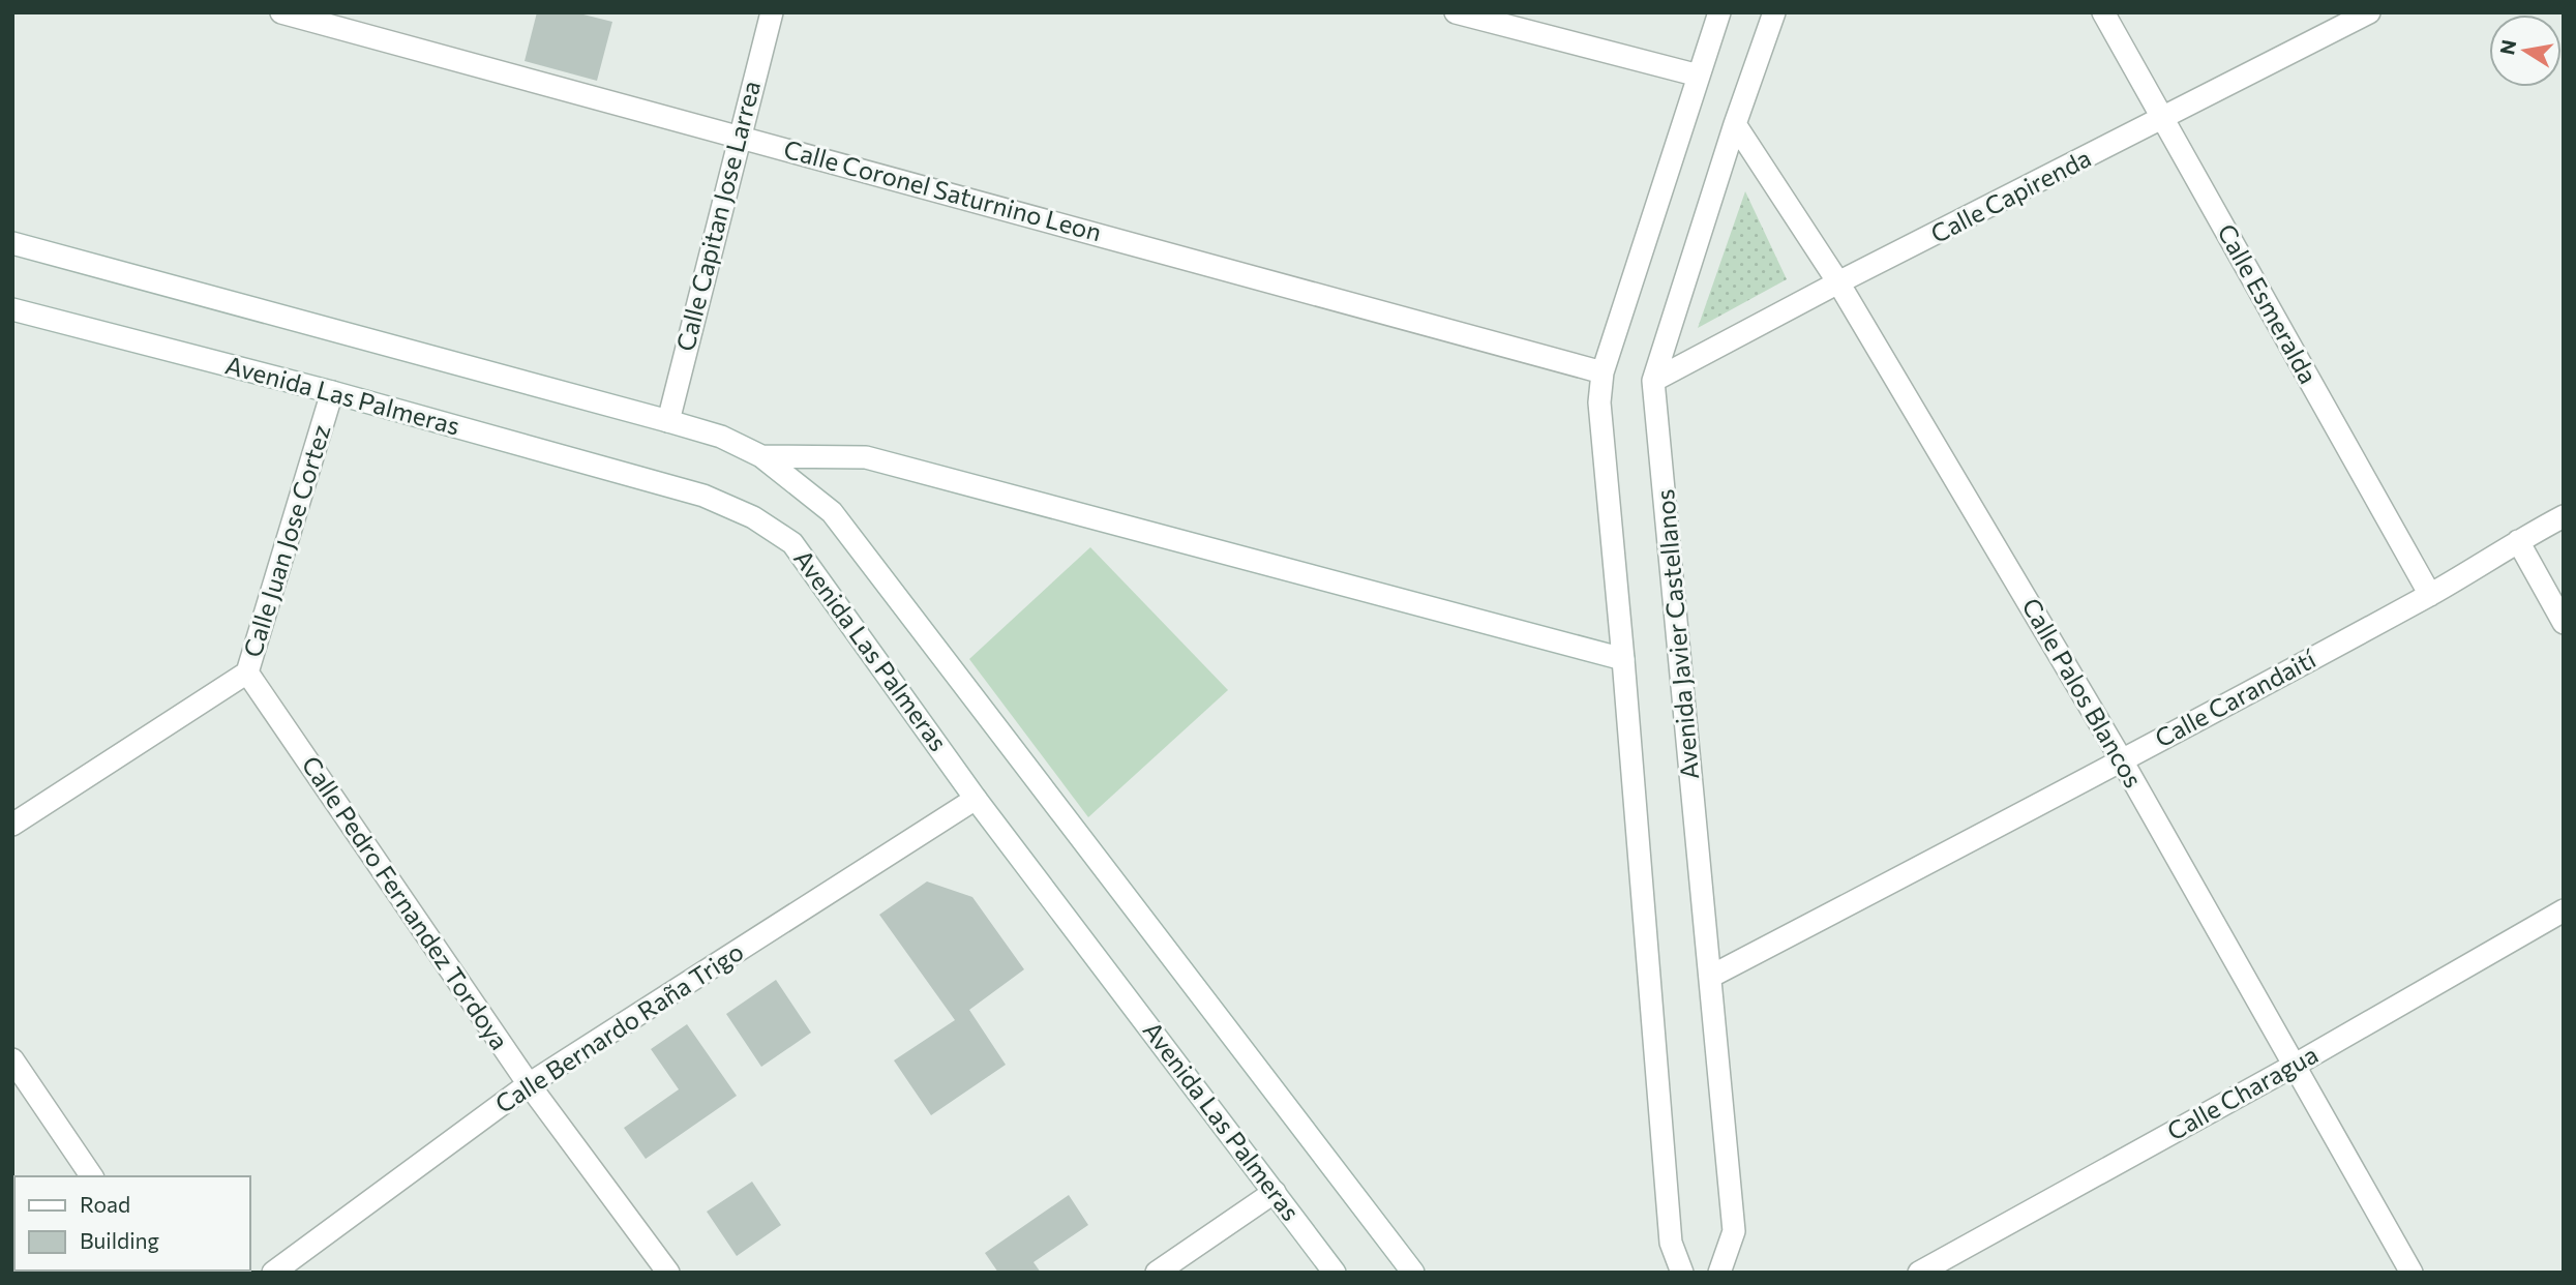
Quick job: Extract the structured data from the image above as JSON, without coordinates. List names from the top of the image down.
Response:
{
  "streets": {
    "street": [
      "Calle Coronel Saturnino Leon",
      "Calle Capirenda",
      "Calle Capitan Jose Larrea",
      "Calle Esmeralda",
      "Avenida Las Palmeras",
      "Calle Juan Jose Cortez",
      "Avenida Javier Castellanos",
      "Calle Palos Blancos",
      "Calle Carandaití",
      "Calle Pedro Fernandez Tordoya",
      "Calle Bernardo Raña Trigo",
      "Calle Charagua"
    ]
  },
  "crossings": [
    ["Calle Coronel Saturnino Leon", "Calle Capitan Jose Larrea"],
    ["Calle Capirenda", "Calle Esmeralda"],
    ["Calle Capirenda", "Avenida Javier Castellanos"],
    ["Calle Capirenda", "Calle Palos Blancos"],
    ["Calle Capitan Jose Larrea", "Avenida Las Palmeras"],
    ["Calle Esmeralda", "Calle Carandaití"],
    ["Avenida Las Palmeras", "Calle Juan Jose Cortez"],
    ["Avenida Las Palmeras", "Calle Bernardo Raña Trigo"],
    ["Calle Juan Jose Cortez", "Calle Pedro Fernandez Tordoya"],
    ["Avenida Javier Castellanos", "Calle Palos Blancos"],
    ["Avenida Javier Castellanos", "Calle Carandaití"],
    ["Calle Palos Blancos", "Calle Carandaití"],
    ["Calle Palos Blancos", "Calle Charagua"],
    ["Calle Pedro Fernandez Tordoya", "Calle Bernardo Raña Trigo"]
  ],
  "legend": ["Road", "Building"],
  "north": "left"
}
